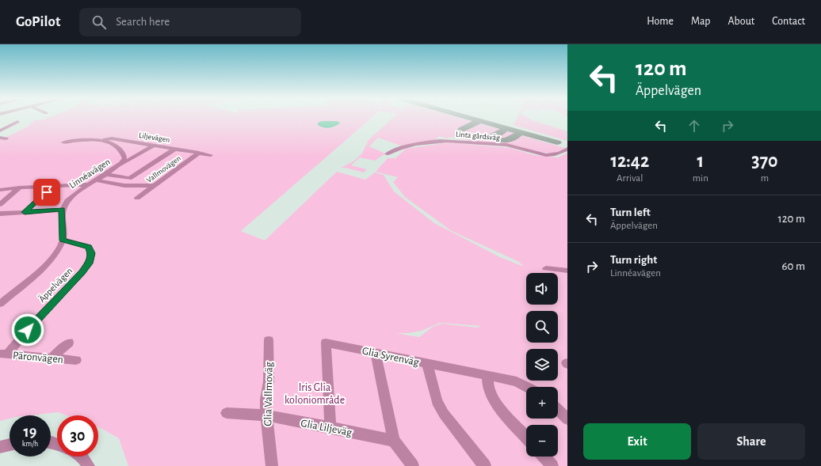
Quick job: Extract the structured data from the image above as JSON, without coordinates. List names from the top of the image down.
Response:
{
  "streets": {
    "street": [
      "Linta gårdsväg",
      "Liljevägen",
      "Vallmovägen",
      "Linnéavägen",
      "Äppelvägen",
      "Glia Syrenväg",
      "Päronvägen",
      "Glia Vallmoväg",
      "Glia Liljeväg"
    ]
  },
  "crossings": [
    ["Liljevägen", "Vallmovägen"],
    ["Liljevägen", "Linnéavägen"],
    ["Äppelvägen", "Päronvägen"],
    ["Glia Syrenväg", "Glia Liljeväg"],
    ["Glia Vallmoväg", "Glia Liljeväg"]
  ],
  "parks": ["Iris Glia koloniområde"],
  "page": {
    "header": "GoPilot",
    "search": "Search here",
    "nav": [
      "Home",
      "Map",
      "About",
      "Contact"
    ],
    "turn": ["120 m", "Äppelvägen"],
    "eta": [
      "12:42",
      "Arrival",
      "1",
      "min",
      "370",
      "m"
    ],
    "list": [
      {
        "name": "Turn left",
        "note": "Äppelvägen",
        "value": "120 m"
      },
      {
        "name": "Turn right",
        "note": "Linnéavägen",
        "value": "60 m"
      }
    ],
    "map_buttons": ["+", "−"],
    "speed": "19 km/h",
    "limit": "30",
    "buttons": ["Exit", "Share"]
  }
}
